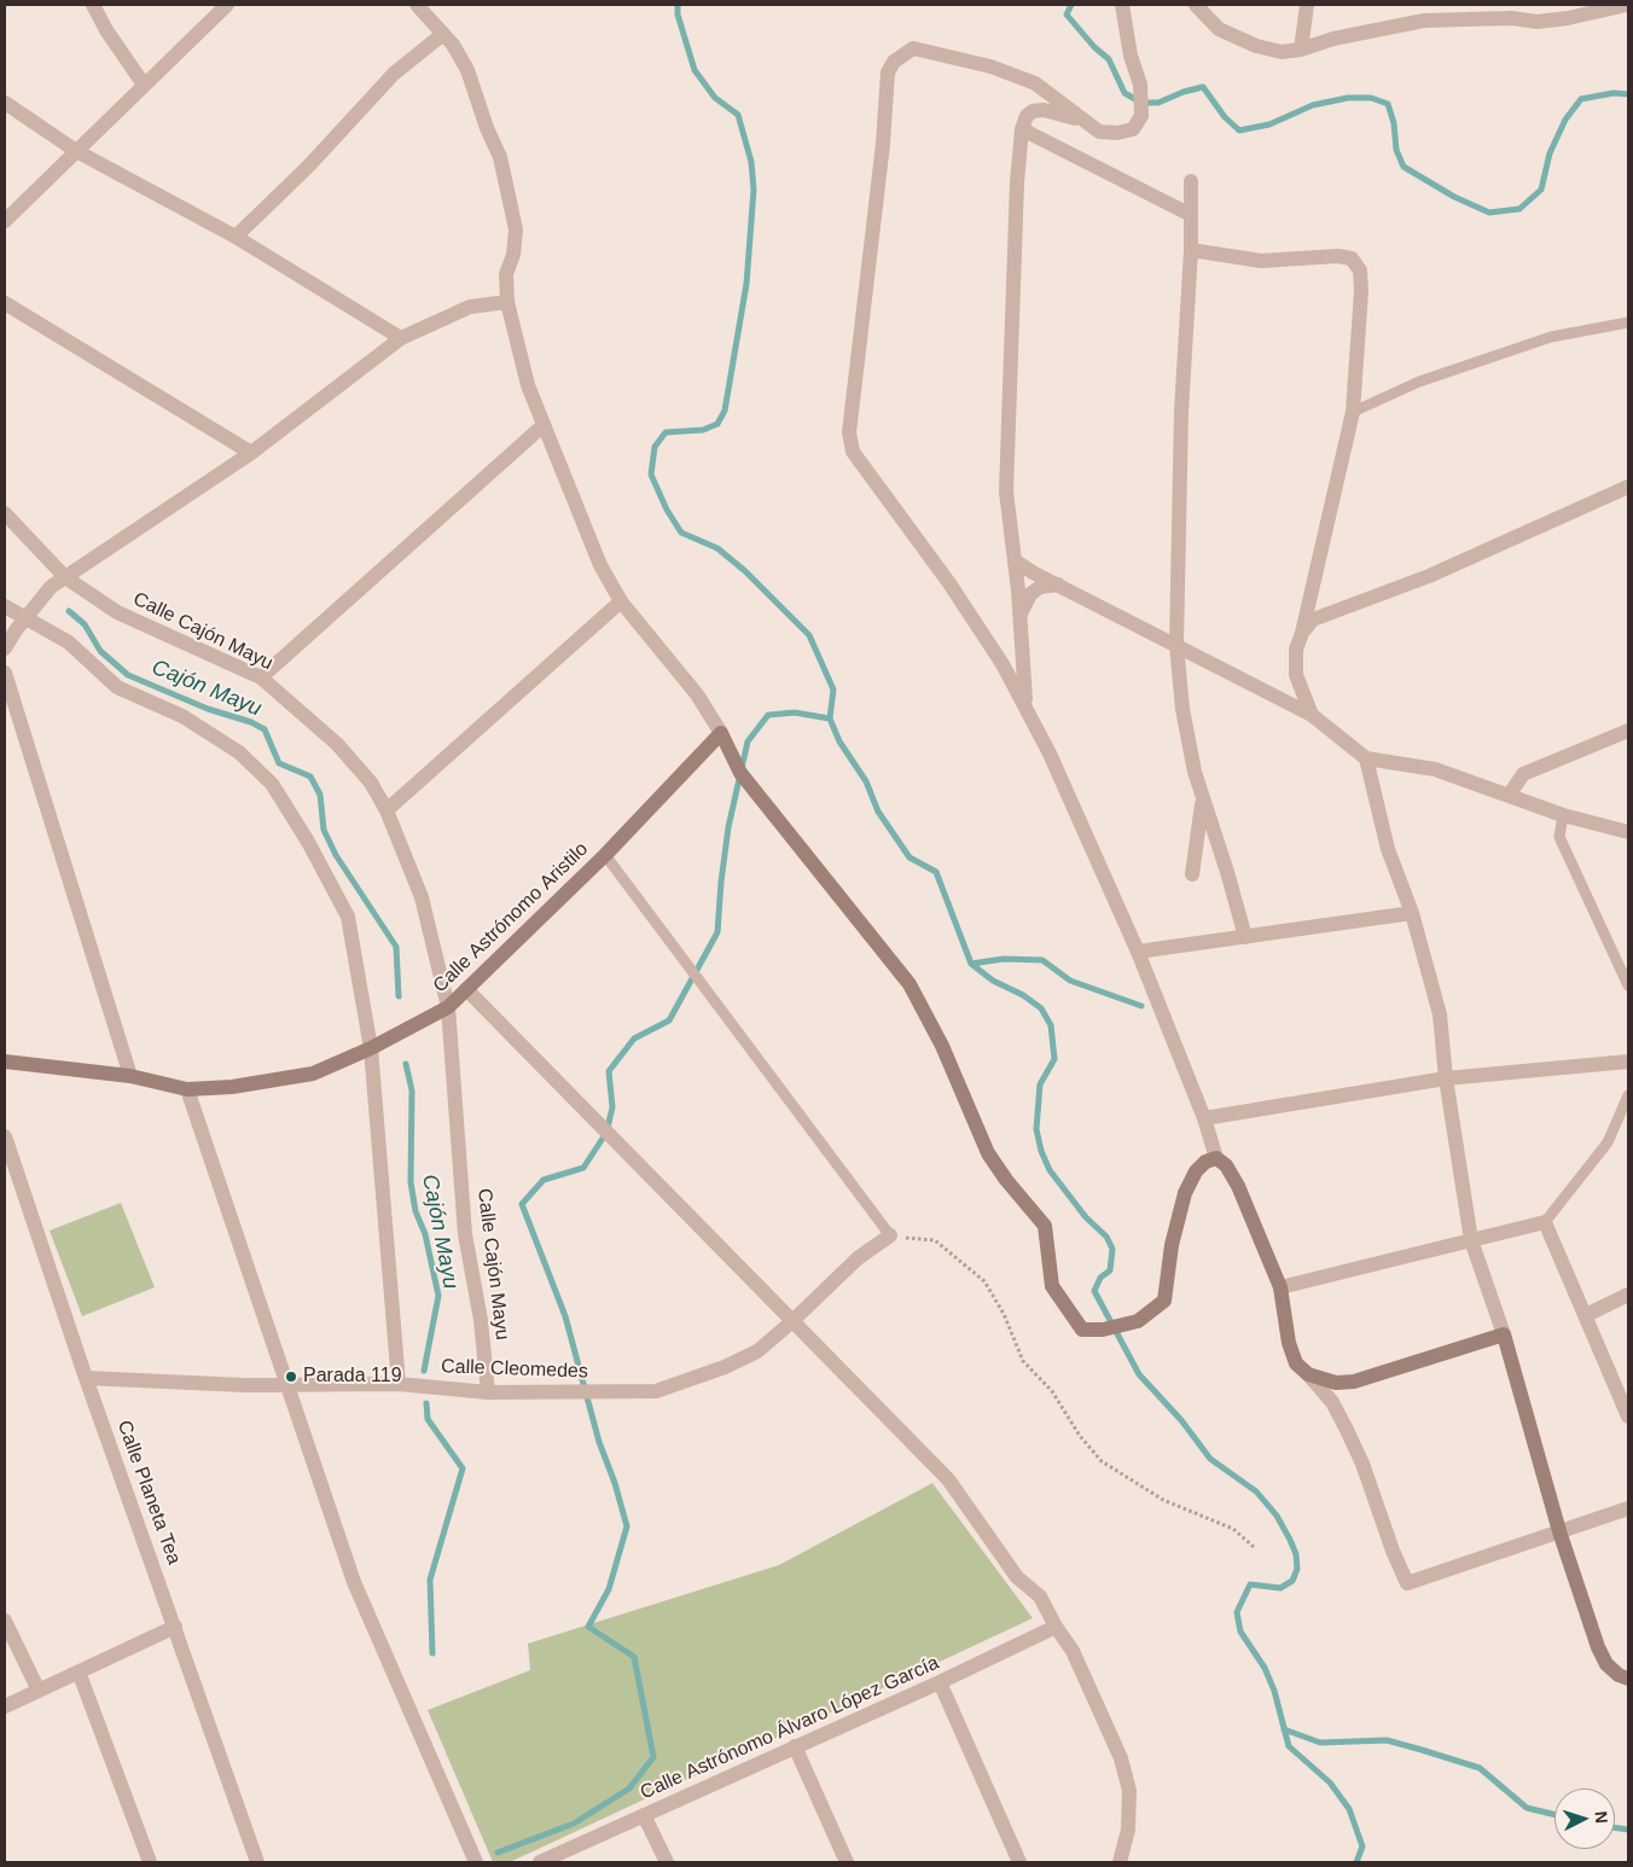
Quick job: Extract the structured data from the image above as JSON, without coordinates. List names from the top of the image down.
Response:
{
  "streets": {
    "street": [
      "Calle Cajón Mayu",
      "Calle Astrónomo Aristilo",
      "Calle Cleomedes",
      "Calle Planeta Tea",
      "Calle Astrónomo Álvaro López García"
    ]
  },
  "crossings": [
    ["Calle Cajón Mayu", "Calle Astrónomo Aristilo"],
    ["Calle Cajón Mayu", "Calle Cleomedes"],
    ["Calle Cleomedes", "Calle Planeta Tea"]
  ],
  "water": ["Cajón Mayu"],
  "places": ["Parada 119"],
  "north": "right"
}
